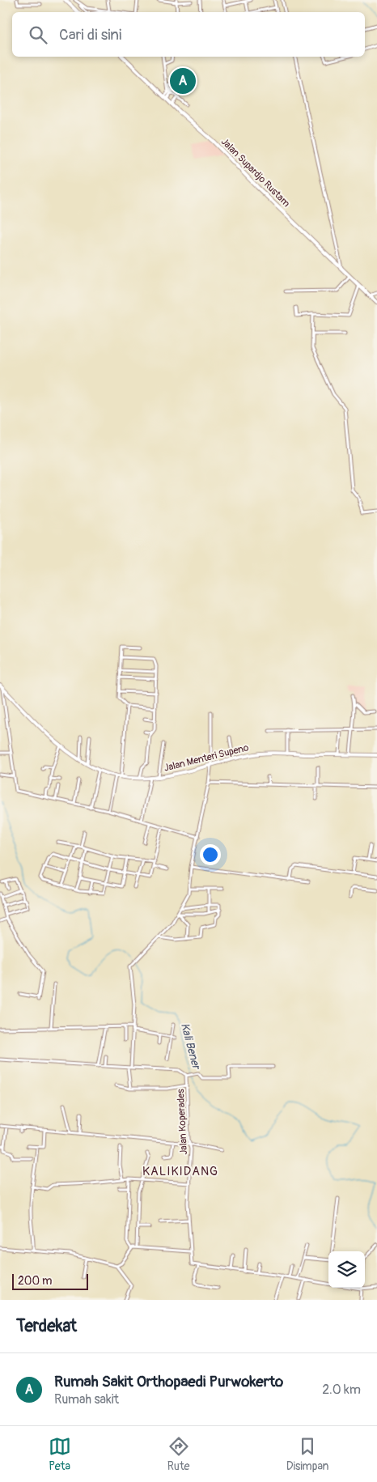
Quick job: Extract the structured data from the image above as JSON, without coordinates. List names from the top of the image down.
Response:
{
  "streets": {
    "highway": ["Jalan Supardjo Rustam"],
    "main road": ["Jalan Menteri Supeno"],
    "street": ["Jalan Koperades"]
  },
  "districts": ["KALIKIDANG"],
  "water": ["Kali Bener"],
  "scale_bar": "200 m",
  "page": {
    "search": "Cari di sini",
    "pins": "A",
    "scale": "200 m",
    "heading": "Terdekat",
    "list": [
      {
        "mark": "A",
        "name": "Rumah Sakit Orthopaedi Purwokerto",
        "note": "Rumah sakit",
        "value": "2.0 km"
      }
    ],
    "nav": ["Peta", "Rute", "Disimpan"]
  }
}
